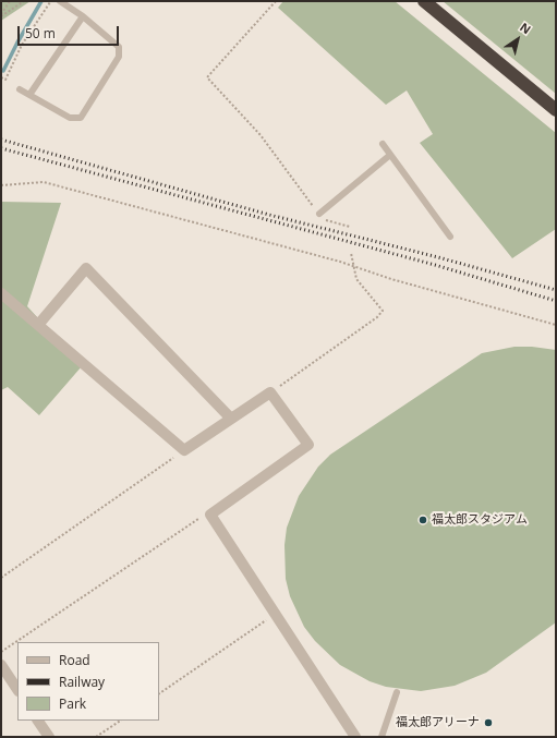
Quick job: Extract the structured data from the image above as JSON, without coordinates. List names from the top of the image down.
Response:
{
  "places": ["福太郎スタジアム", "福太郎アリーナ"],
  "legend": ["Road", "Railway", "Park"],
  "scale_bar": "50 m",
  "north": "top right"
}
